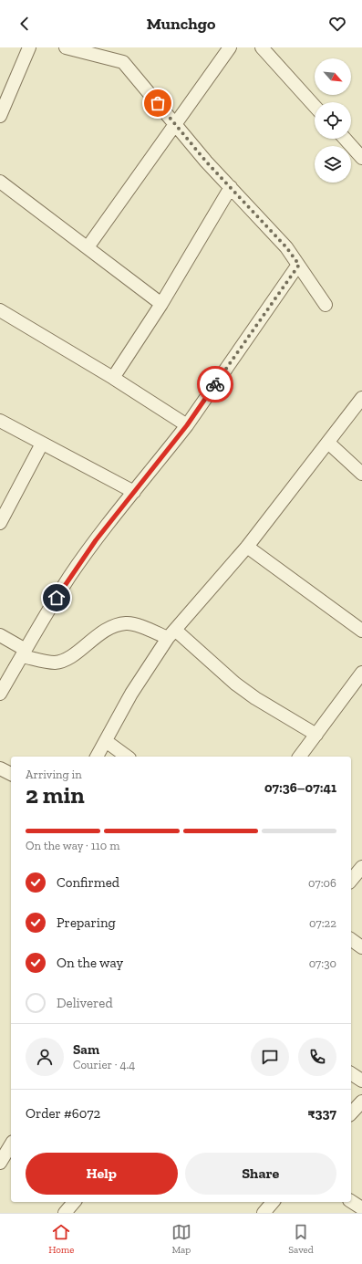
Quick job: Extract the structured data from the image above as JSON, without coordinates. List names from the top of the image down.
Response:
{
  "north": "bottom right",
  "page": {
    "header": "Munchgo",
    "heading": ["2 min", "Arriving in", "07:36–07:41"],
    "panel": [
      "Sam",
      "Courier · 4.4",
      "Order #6072",
      "₹337"
    ],
    "bar": "On the way · 110 m",
    "list": [
      ["Confirmed", "07:06"],
      ["Preparing", "07:22"],
      ["On the way", "07:30"],
      "Delivered"
    ],
    "buttons": ["Help", "Share"],
    "tabs": ["Home", "Map", "Saved"]
  }
}
